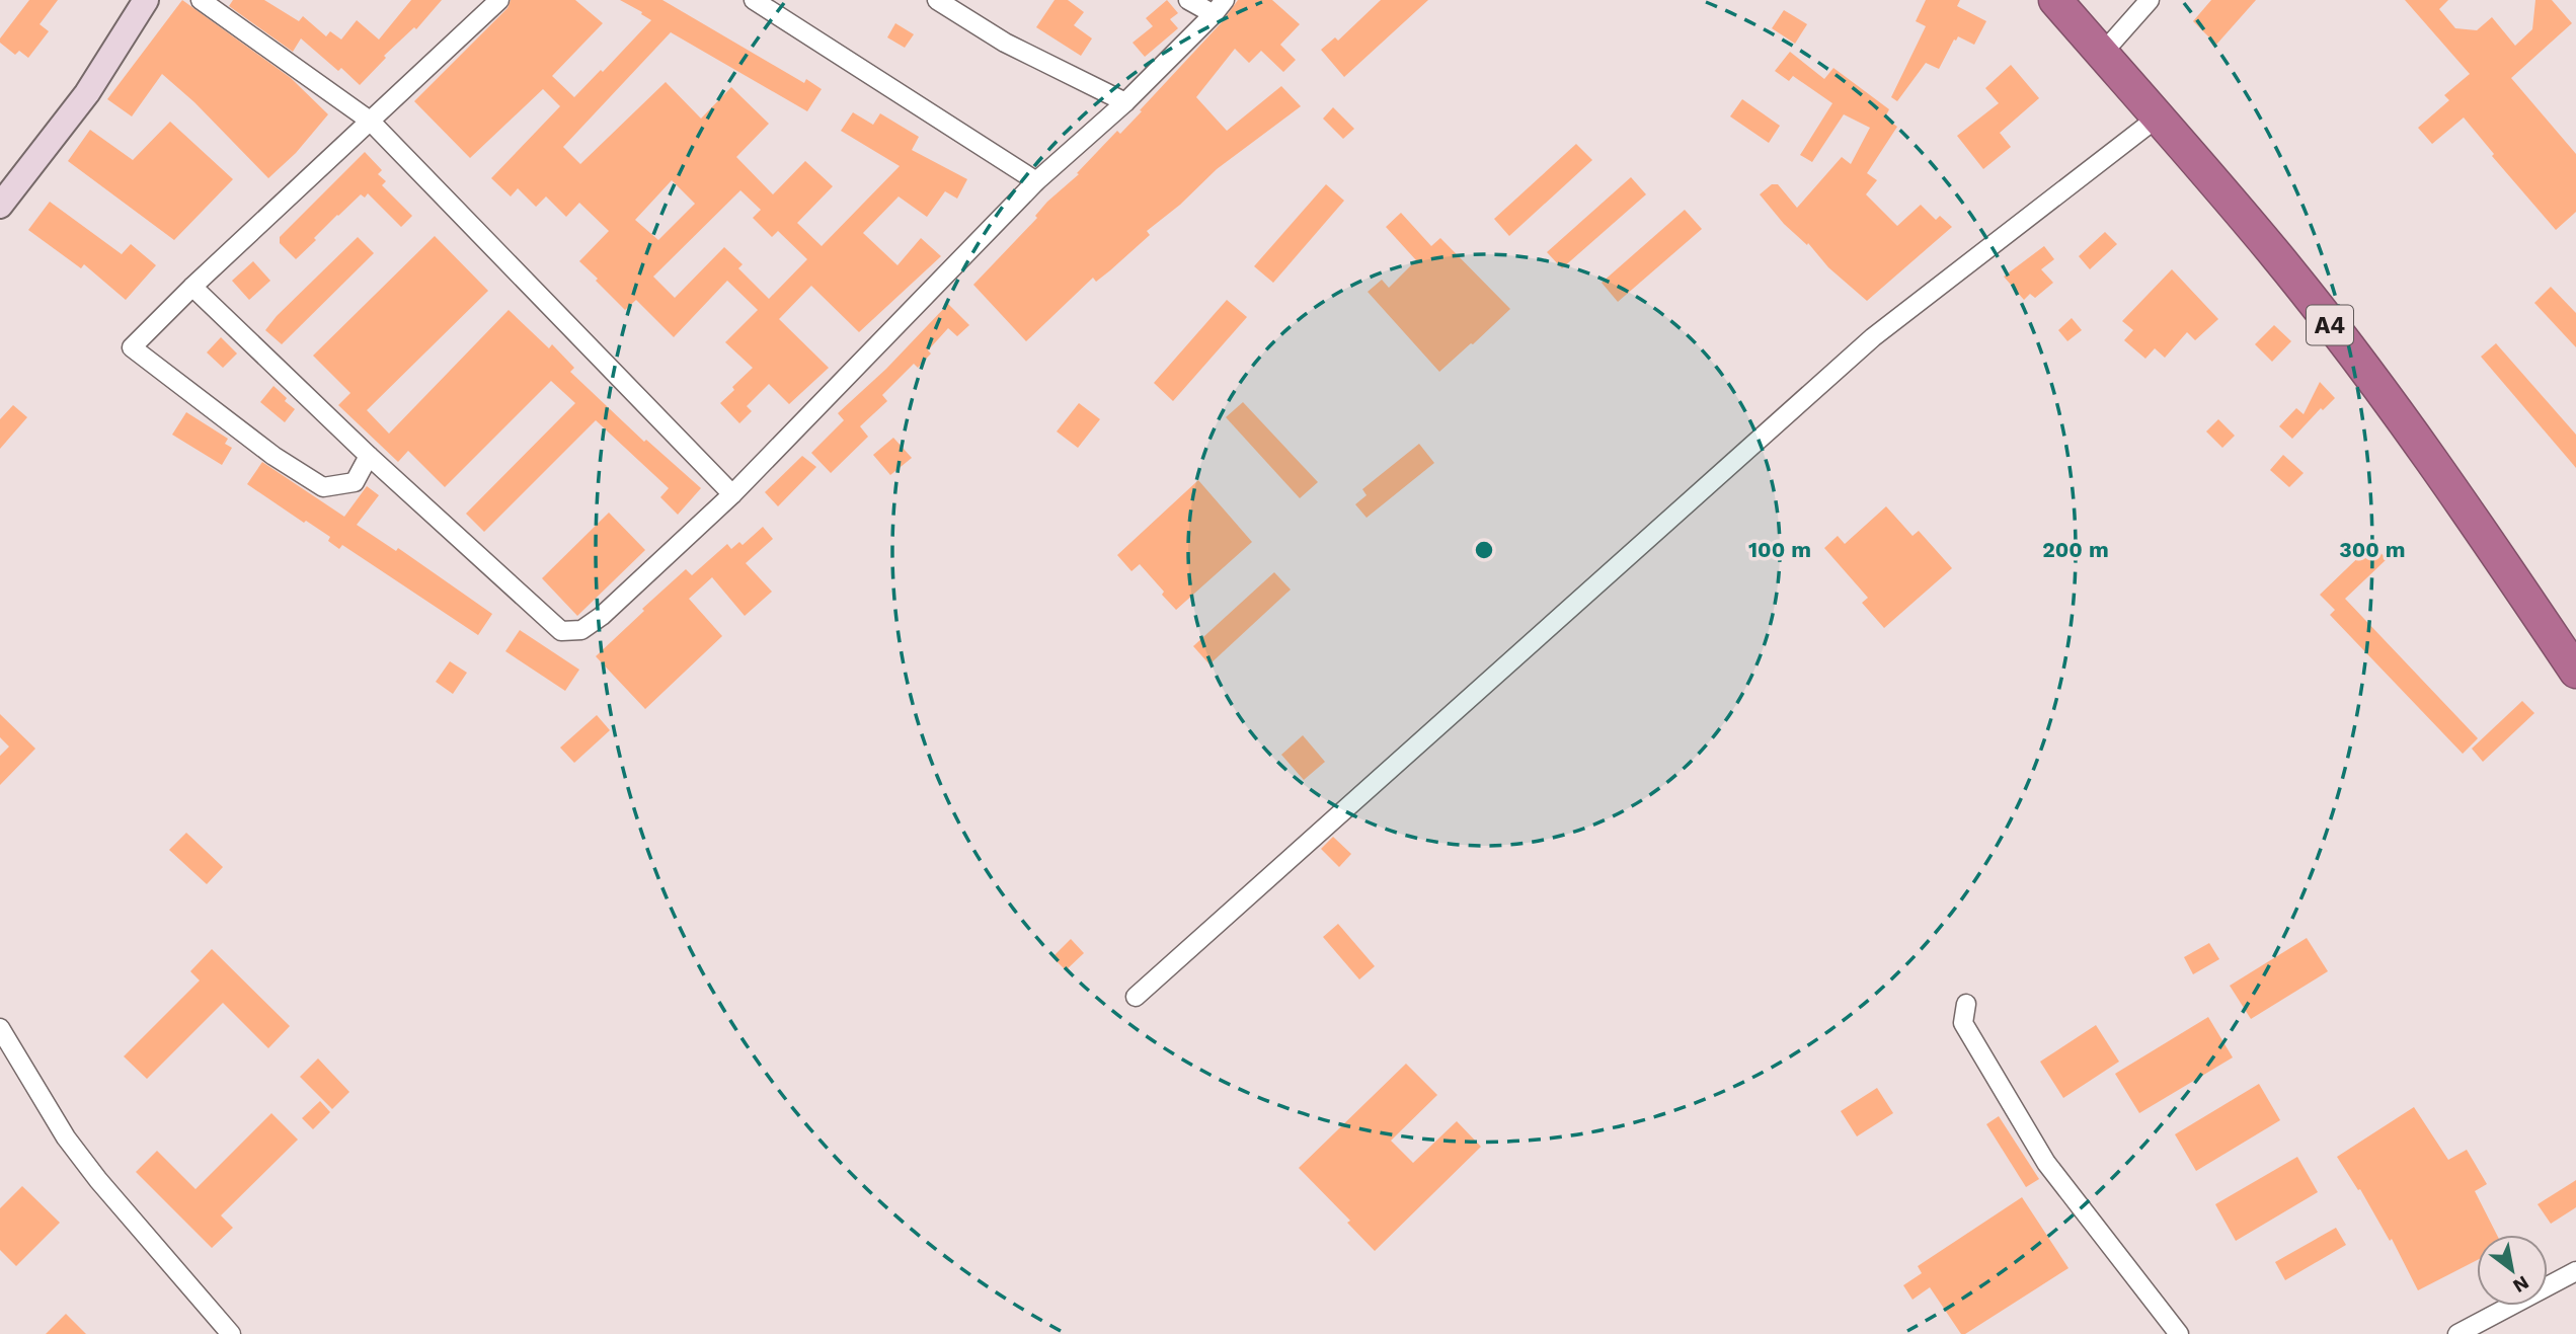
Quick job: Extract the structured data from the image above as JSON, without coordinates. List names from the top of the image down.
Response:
{
  "streets": {
    "highway": ["A4"]
  },
  "north": "bottom right",
  "rings": ["100 m", "200 m", "300 m"]
}
